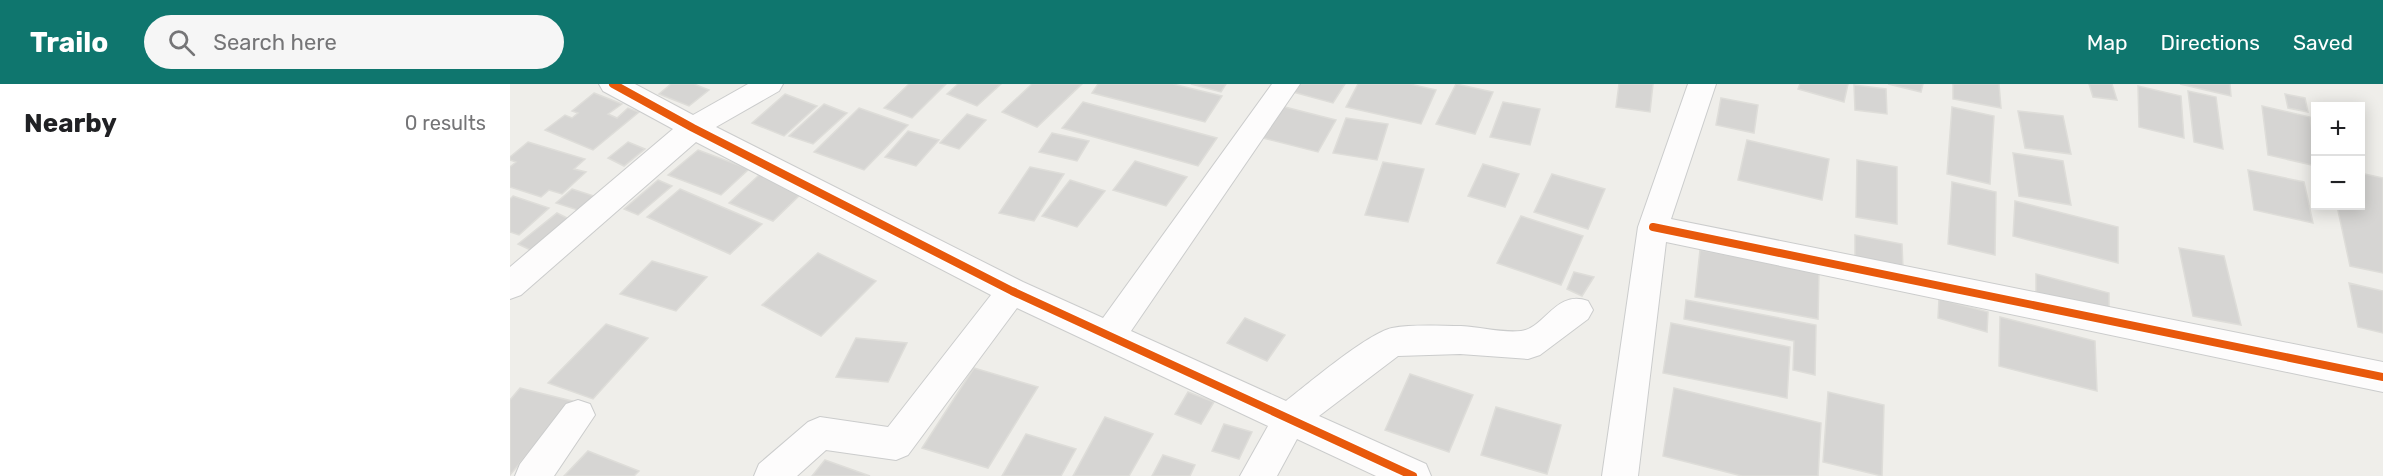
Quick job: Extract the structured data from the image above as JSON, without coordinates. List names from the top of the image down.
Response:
{
  "page": {
    "header": "Trailo",
    "search": "Search here",
    "nav": ["Map", "Directions", "Saved"],
    "heading": ["Nearby", "0 results"],
    "map_buttons": ["+", "−"]
  }
}
